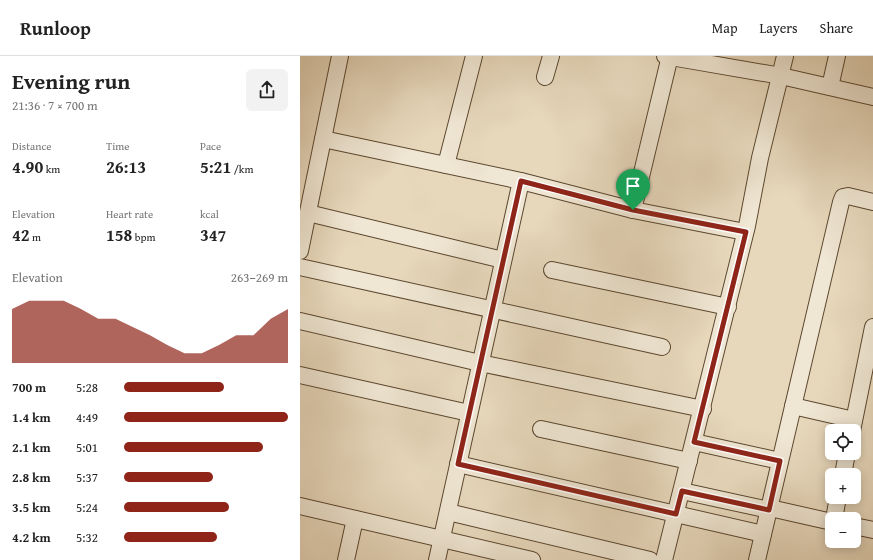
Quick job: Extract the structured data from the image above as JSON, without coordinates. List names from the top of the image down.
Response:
{
  "page": {
    "header": "Runloop",
    "nav": ["Map", "Layers", "Share"],
    "heading": ["Evening run", "21:36 · 7 × 700 m"],
    "stats": [
      ["Distance", "4.90 km"],
      ["Time", "26:13"],
      ["Pace", "5:21 /km"],
      ["Elevation", "42 m"],
      ["Heart rate", "158 bpm"],
      ["kcal", "347"]
    ],
    "chart": ["Elevation", "263–269 m"],
    "list": [
      {
        "name": "700 m",
        "note": "5:28"
      },
      {
        "name": "1.4 km",
        "note": "4:49"
      },
      {
        "name": "2.1 km",
        "note": "5:01"
      },
      {
        "name": "2.8 km",
        "note": "5:37"
      },
      {
        "name": "3.5 km",
        "note": "5:24"
      },
      {
        "name": "4.2 km",
        "note": "5:32"
      }
    ],
    "map_buttons": ["+", "−"]
  }
}
